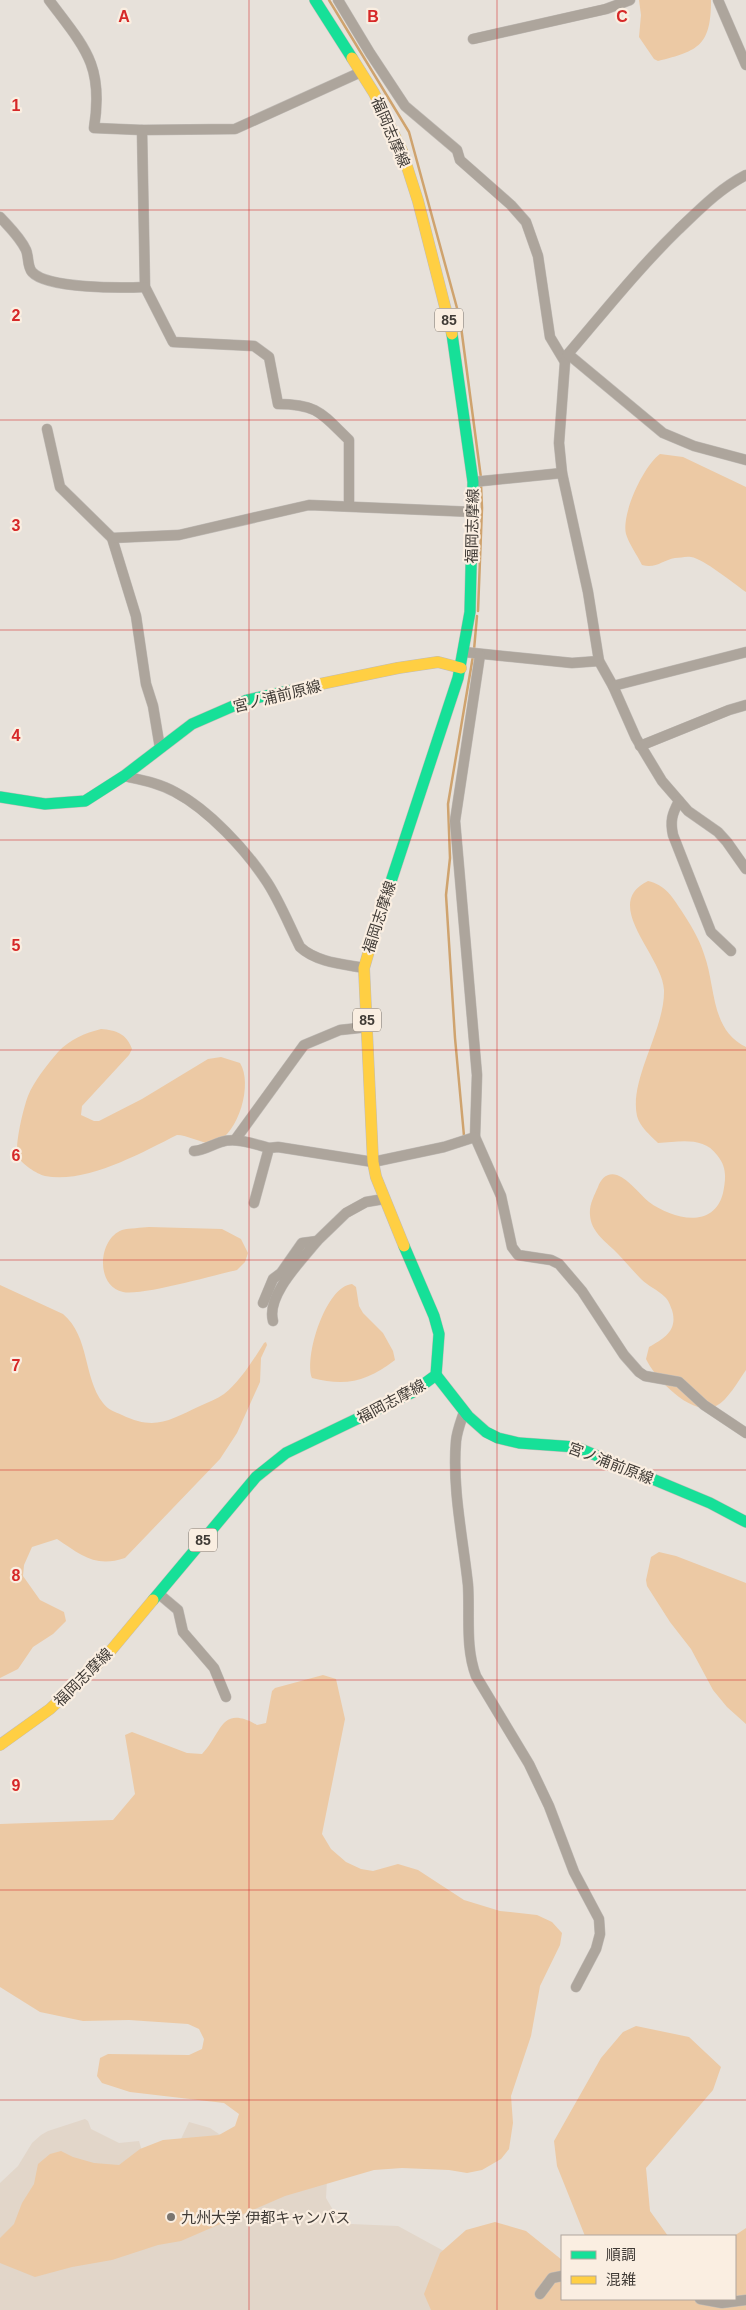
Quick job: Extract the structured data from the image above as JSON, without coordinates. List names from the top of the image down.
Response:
{
  "streets": {
    "main road": ["福岡志摩線", "85", "宮ノ浦前原線"]
  },
  "crossings": [
    ["福岡志摩線", "宮ノ浦前原線"]
  ],
  "places": ["九州大学 伊都キャンパス"],
  "legend": ["順調", "混雑"],
  "grid": {
    "columns": ["A", "B", "C"],
    "rows": [
      "1",
      "2",
      "3",
      "4",
      "5",
      "6",
      "7",
      "8",
      "9"
    ]
  }
}
